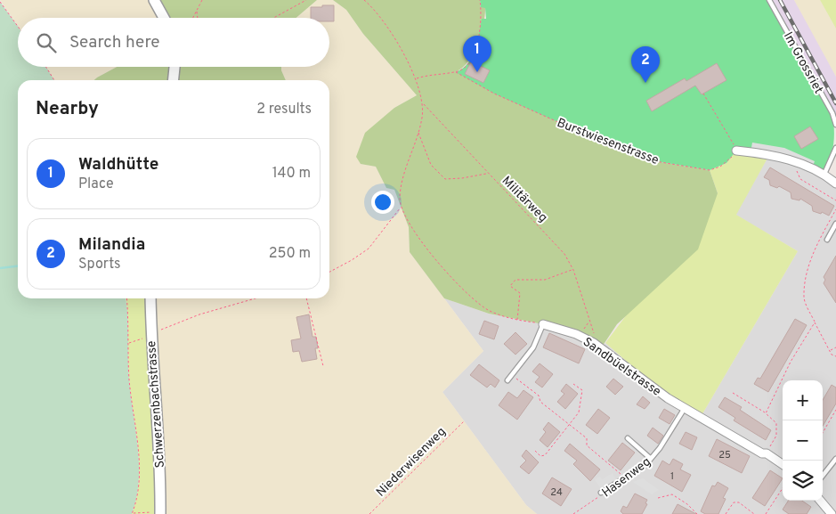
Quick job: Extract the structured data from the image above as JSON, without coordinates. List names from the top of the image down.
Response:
{
  "streets": {
    "street": ["Sandbüelstrasse", "Schwerzenbachstrasse"],
    "lane": ["Im Grossriet", "Hasenweg"],
    "path": ["Burstwiesenstrasse", "Militärweg", "Niederwisenweg"]
  },
  "crossings": [
    ["Sandbüelstrasse", "Hasenweg"]
  ],
  "house_numbers": ["25", "1", "24"],
  "page": {
    "search": "Search here",
    "pins": ["1", "2"],
    "heading": ["Nearby", "2 results"],
    "list": [
      {
        "mark": "1",
        "name": "Waldhütte",
        "note": "Place",
        "value": "140 m"
      },
      {
        "mark": "2",
        "name": "Milandia",
        "note": "Sports",
        "value": "250 m"
      }
    ],
    "map_buttons": ["+", "−"]
  }
}
